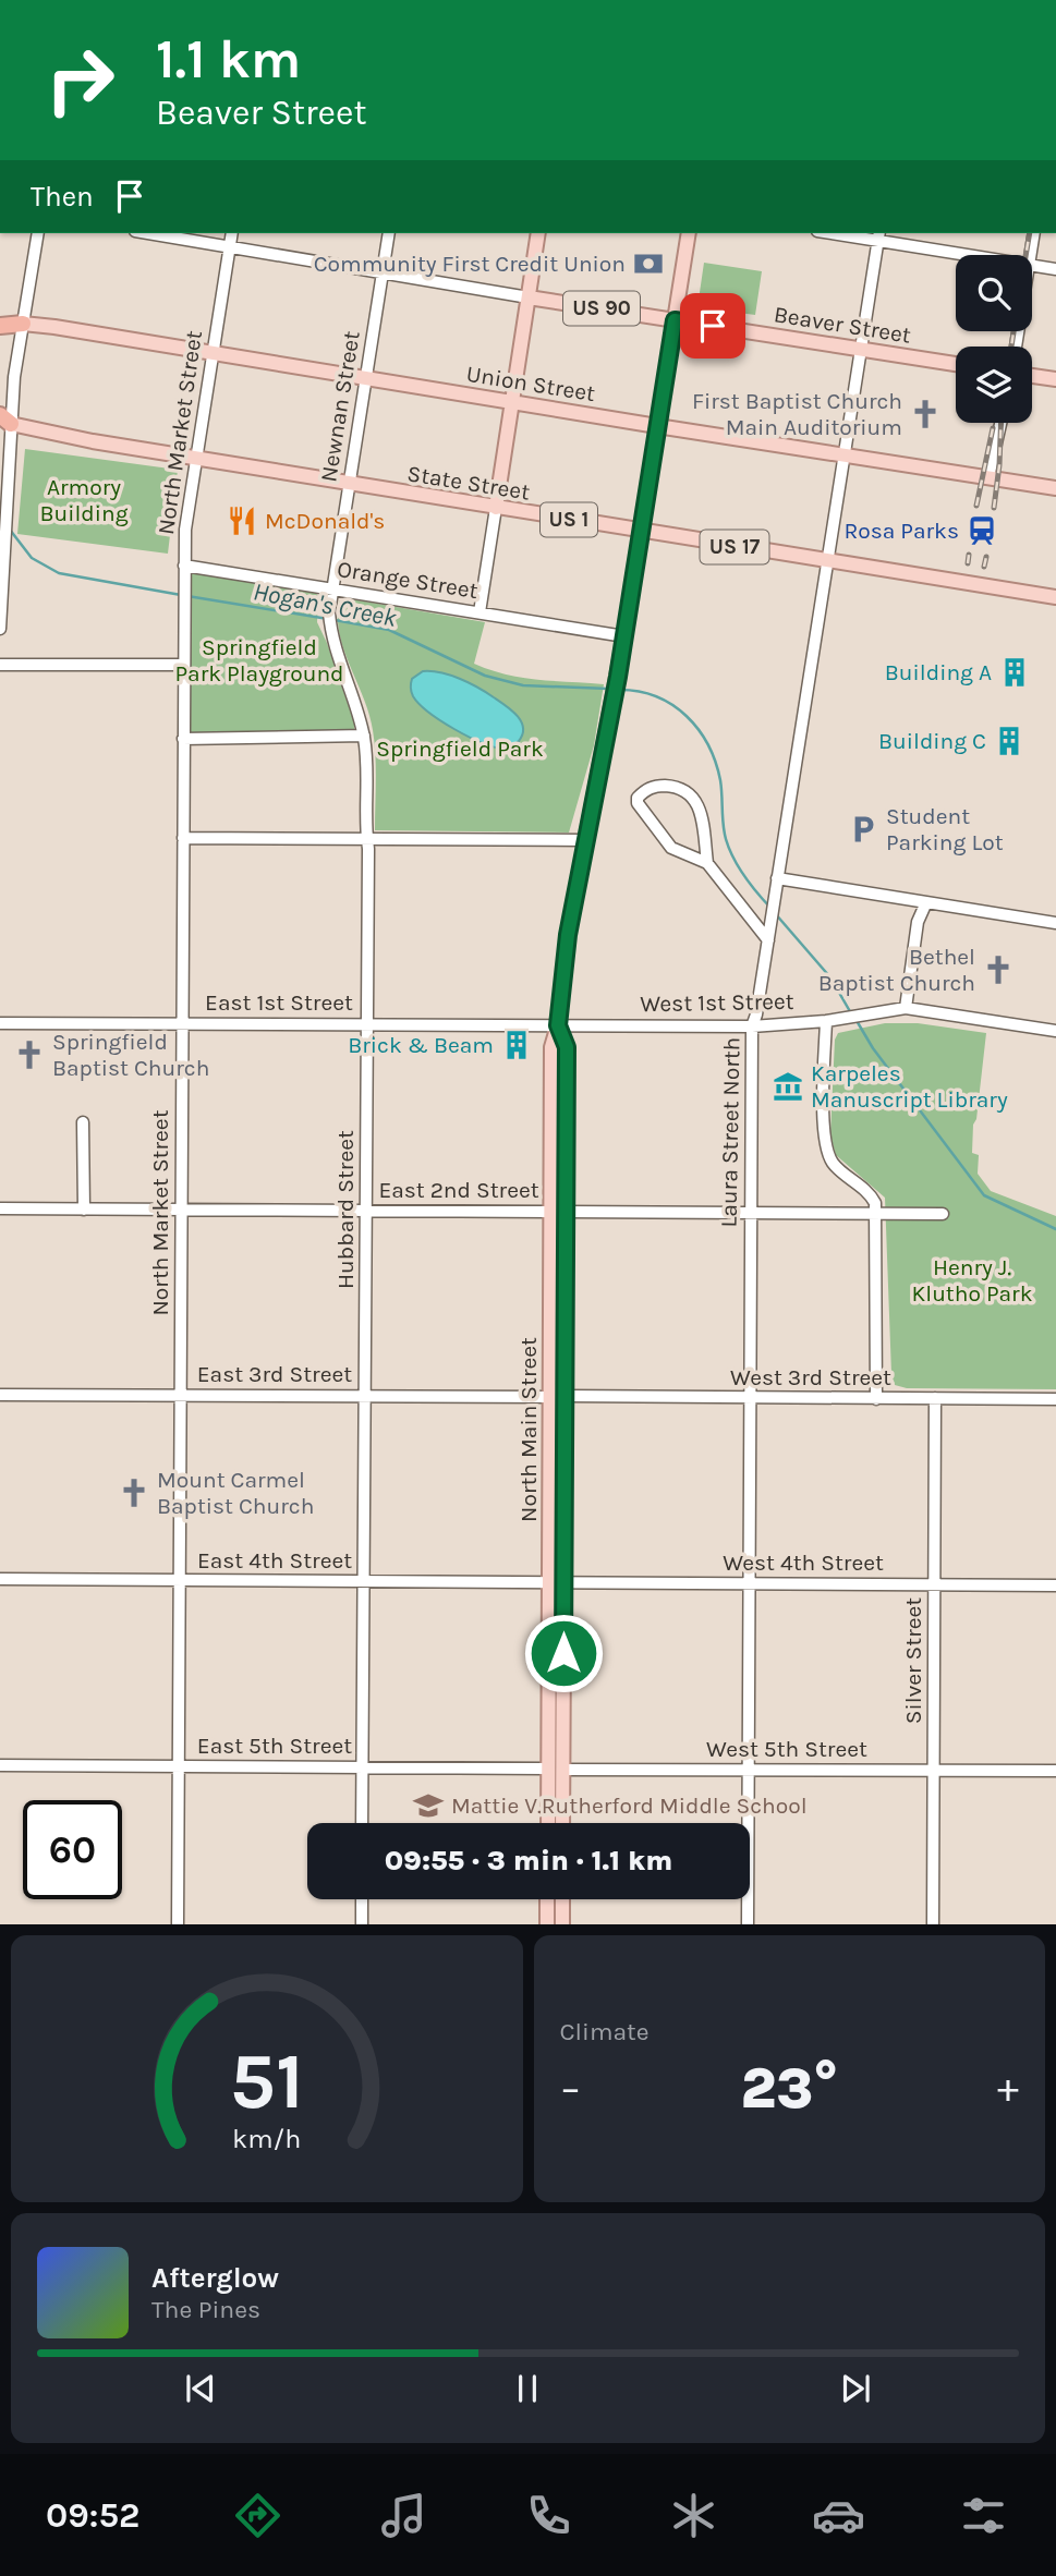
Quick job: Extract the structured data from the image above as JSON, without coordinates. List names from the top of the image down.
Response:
{
  "streets": {
    "main road": [
      "US 90",
      "Beaver Street",
      "Union Street",
      "State Street",
      "US 1",
      "US 17",
      "North Main Street"
    ],
    "street": [
      "Newnan Street",
      "North Market Street",
      "Orange Street",
      "East 1st Street",
      "West 1st Street",
      "Laura Street North",
      "East 2nd Street",
      "Hubbard Street",
      "East 3rd Street",
      "West 3rd Street",
      "East 4th Street",
      "West 4th Street",
      "Silver Street",
      "East 5th Street",
      "West 5th Street"
    ]
  },
  "crossings": [
    ["Beaver Street", "Laura Street North"],
    ["Beaver Street", "North Main Street"],
    ["Union Street", "Newnan Street"],
    ["Union Street", "North Market Street"],
    ["Union Street", "Laura Street North"],
    ["Union Street", "North Main Street"],
    ["Newnan Street", "State Street"],
    ["Newnan Street", "Orange Street"],
    ["Newnan Street", "Hubbard Street"],
    ["North Market Street", "State Street"],
    ["North Market Street", "Orange Street"],
    ["North Market Street", "East 1st Street"],
    ["North Market Street", "East 2nd Street"],
    ["North Market Street", "East 3rd Street"],
    ["North Market Street", "East 4th Street"],
    ["North Market Street", "East 5th Street"],
    ["State Street", "Laura Street North"],
    ["State Street", "North Main Street"],
    ["Orange Street", "Hubbard Street"],
    ["Orange Street", "North Main Street"],
    ["East 1st Street", "West 1st Street"],
    ["East 1st Street", "Hubbard Street"],
    ["East 1st Street", "North Main Street"],
    ["West 1st Street", "Laura Street North"],
    ["West 1st Street", "North Main Street"],
    ["Laura Street North", "West 3rd Street"],
    ["Laura Street North", "West 4th Street"],
    ["Laura Street North", "West 5th Street"],
    ["East 2nd Street", "Hubbard Street"],
    ["East 2nd Street", "North Main Street"],
    ["Hubbard Street", "East 3rd Street"],
    ["Hubbard Street", "East 4th Street"],
    ["Hubbard Street", "East 5th Street"],
    ["East 3rd Street", "West 3rd Street"],
    ["East 3rd Street", "North Main Street"],
    ["West 3rd Street", "North Main Street"],
    ["West 3rd Street", "Silver Street"],
    ["North Main Street", "East 4th Street"],
    ["North Main Street", "West 4th Street"],
    ["North Main Street", "East 5th Street"],
    ["North Main Street", "West 5th Street"],
    ["East 4th Street", "West 4th Street"],
    ["West 4th Street", "Silver Street"],
    ["Silver Street", "West 5th Street"],
    ["East 5th Street", "West 5th Street"]
  ],
  "water": ["Hogan's Creek"],
  "parks": [
    "Armory Building",
    "Springfield Park Playground",
    "Springfield Park",
    "Henry J. Klutho Park"
  ],
  "places": {
    "bank": ["Community First Credit Union"],
    "church": [
      "First Baptist Church Main Auditorium",
      "Bethel Baptist Church",
      "Springfield Baptist Church",
      "Mount Carmel Baptist Church"
    ],
    "restaurant": ["McDonald's"],
    "station": ["Rosa Parks"],
    "building": ["Building A", "Building C", "Brick & Beam"],
    "parking": ["Student Parking Lot"],
    "museum": ["Karpeles Manuscript Library"],
    "school or university": ["Mattie V.Rutherford Middle School"]
  },
  "page": {
    "turn": ["1.1 km", "Beaver Street"],
    "then": "Then",
    "limit": "60",
    "trip": "09:55 · 3 min · 1.1 km",
    "tile": "Climate",
    "heat": ["−", "23°", "+"],
    "song": ["Afterglow", "The Pines"],
    "tabs": "09:52",
    "gauge": ["51", "km/h"]
  }
}
